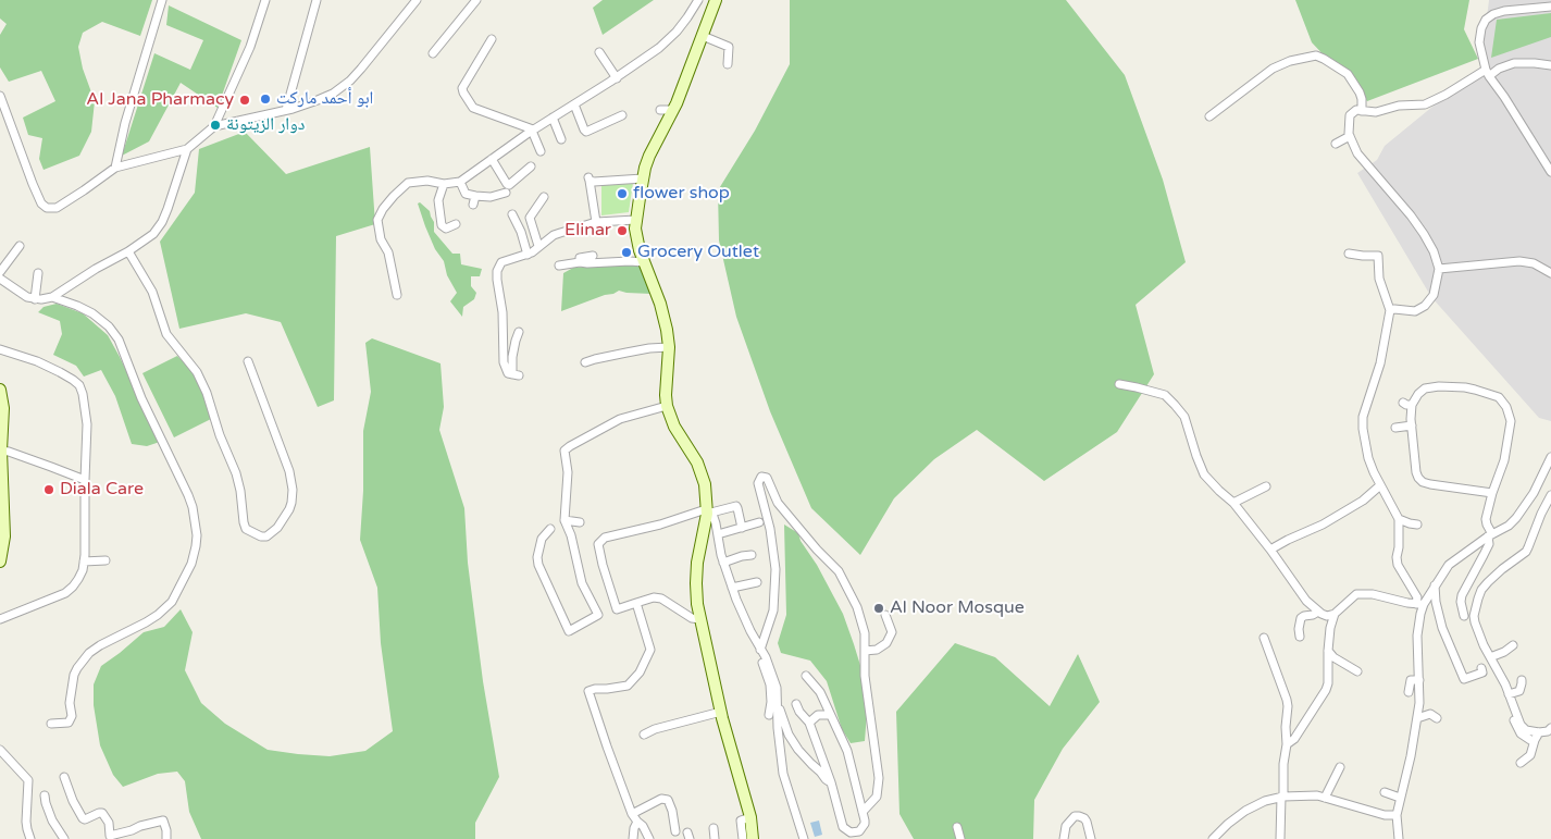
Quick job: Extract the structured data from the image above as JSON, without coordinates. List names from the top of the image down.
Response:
{
  "places": [
    "ابو أحمد ماركت",
    "Al Jana Pharmacy",
    "دوار الزيتونة",
    "flower shop",
    "Elinar",
    "Grocery Outlet",
    "Diala Care",
    "Al Noor Mosque"
  ]
}
